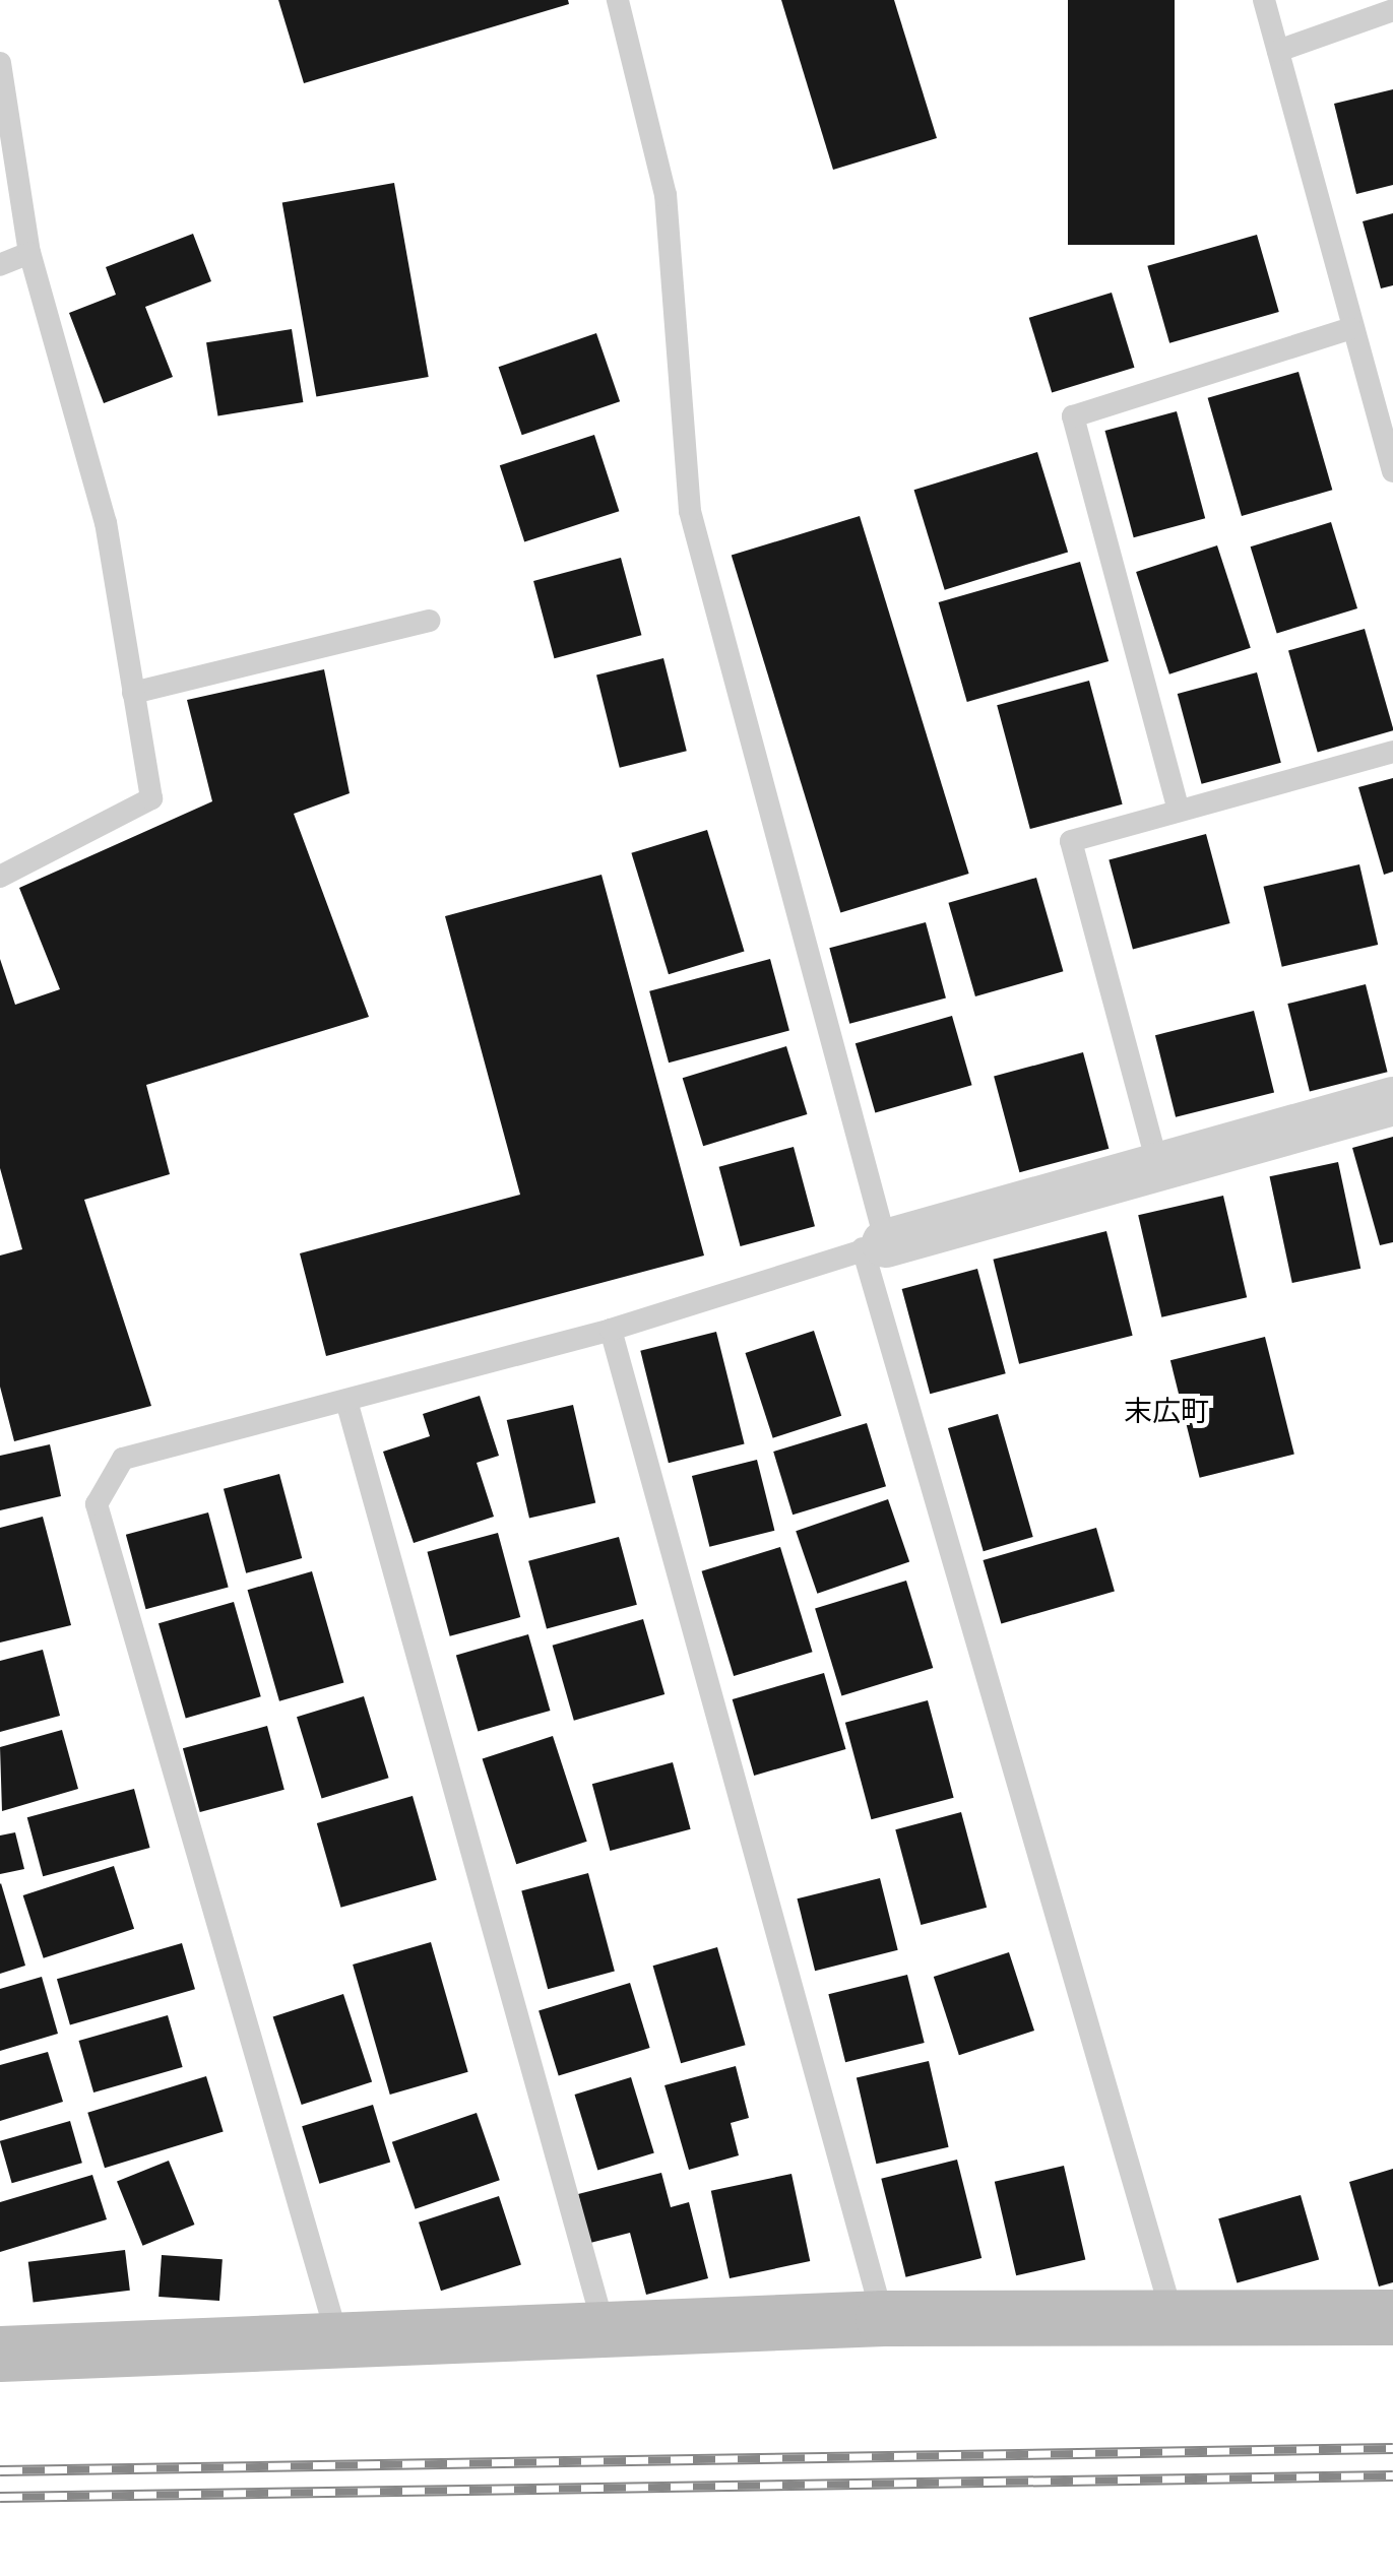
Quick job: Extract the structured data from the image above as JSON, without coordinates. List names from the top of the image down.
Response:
{
  "districts": ["末広町"]
}
